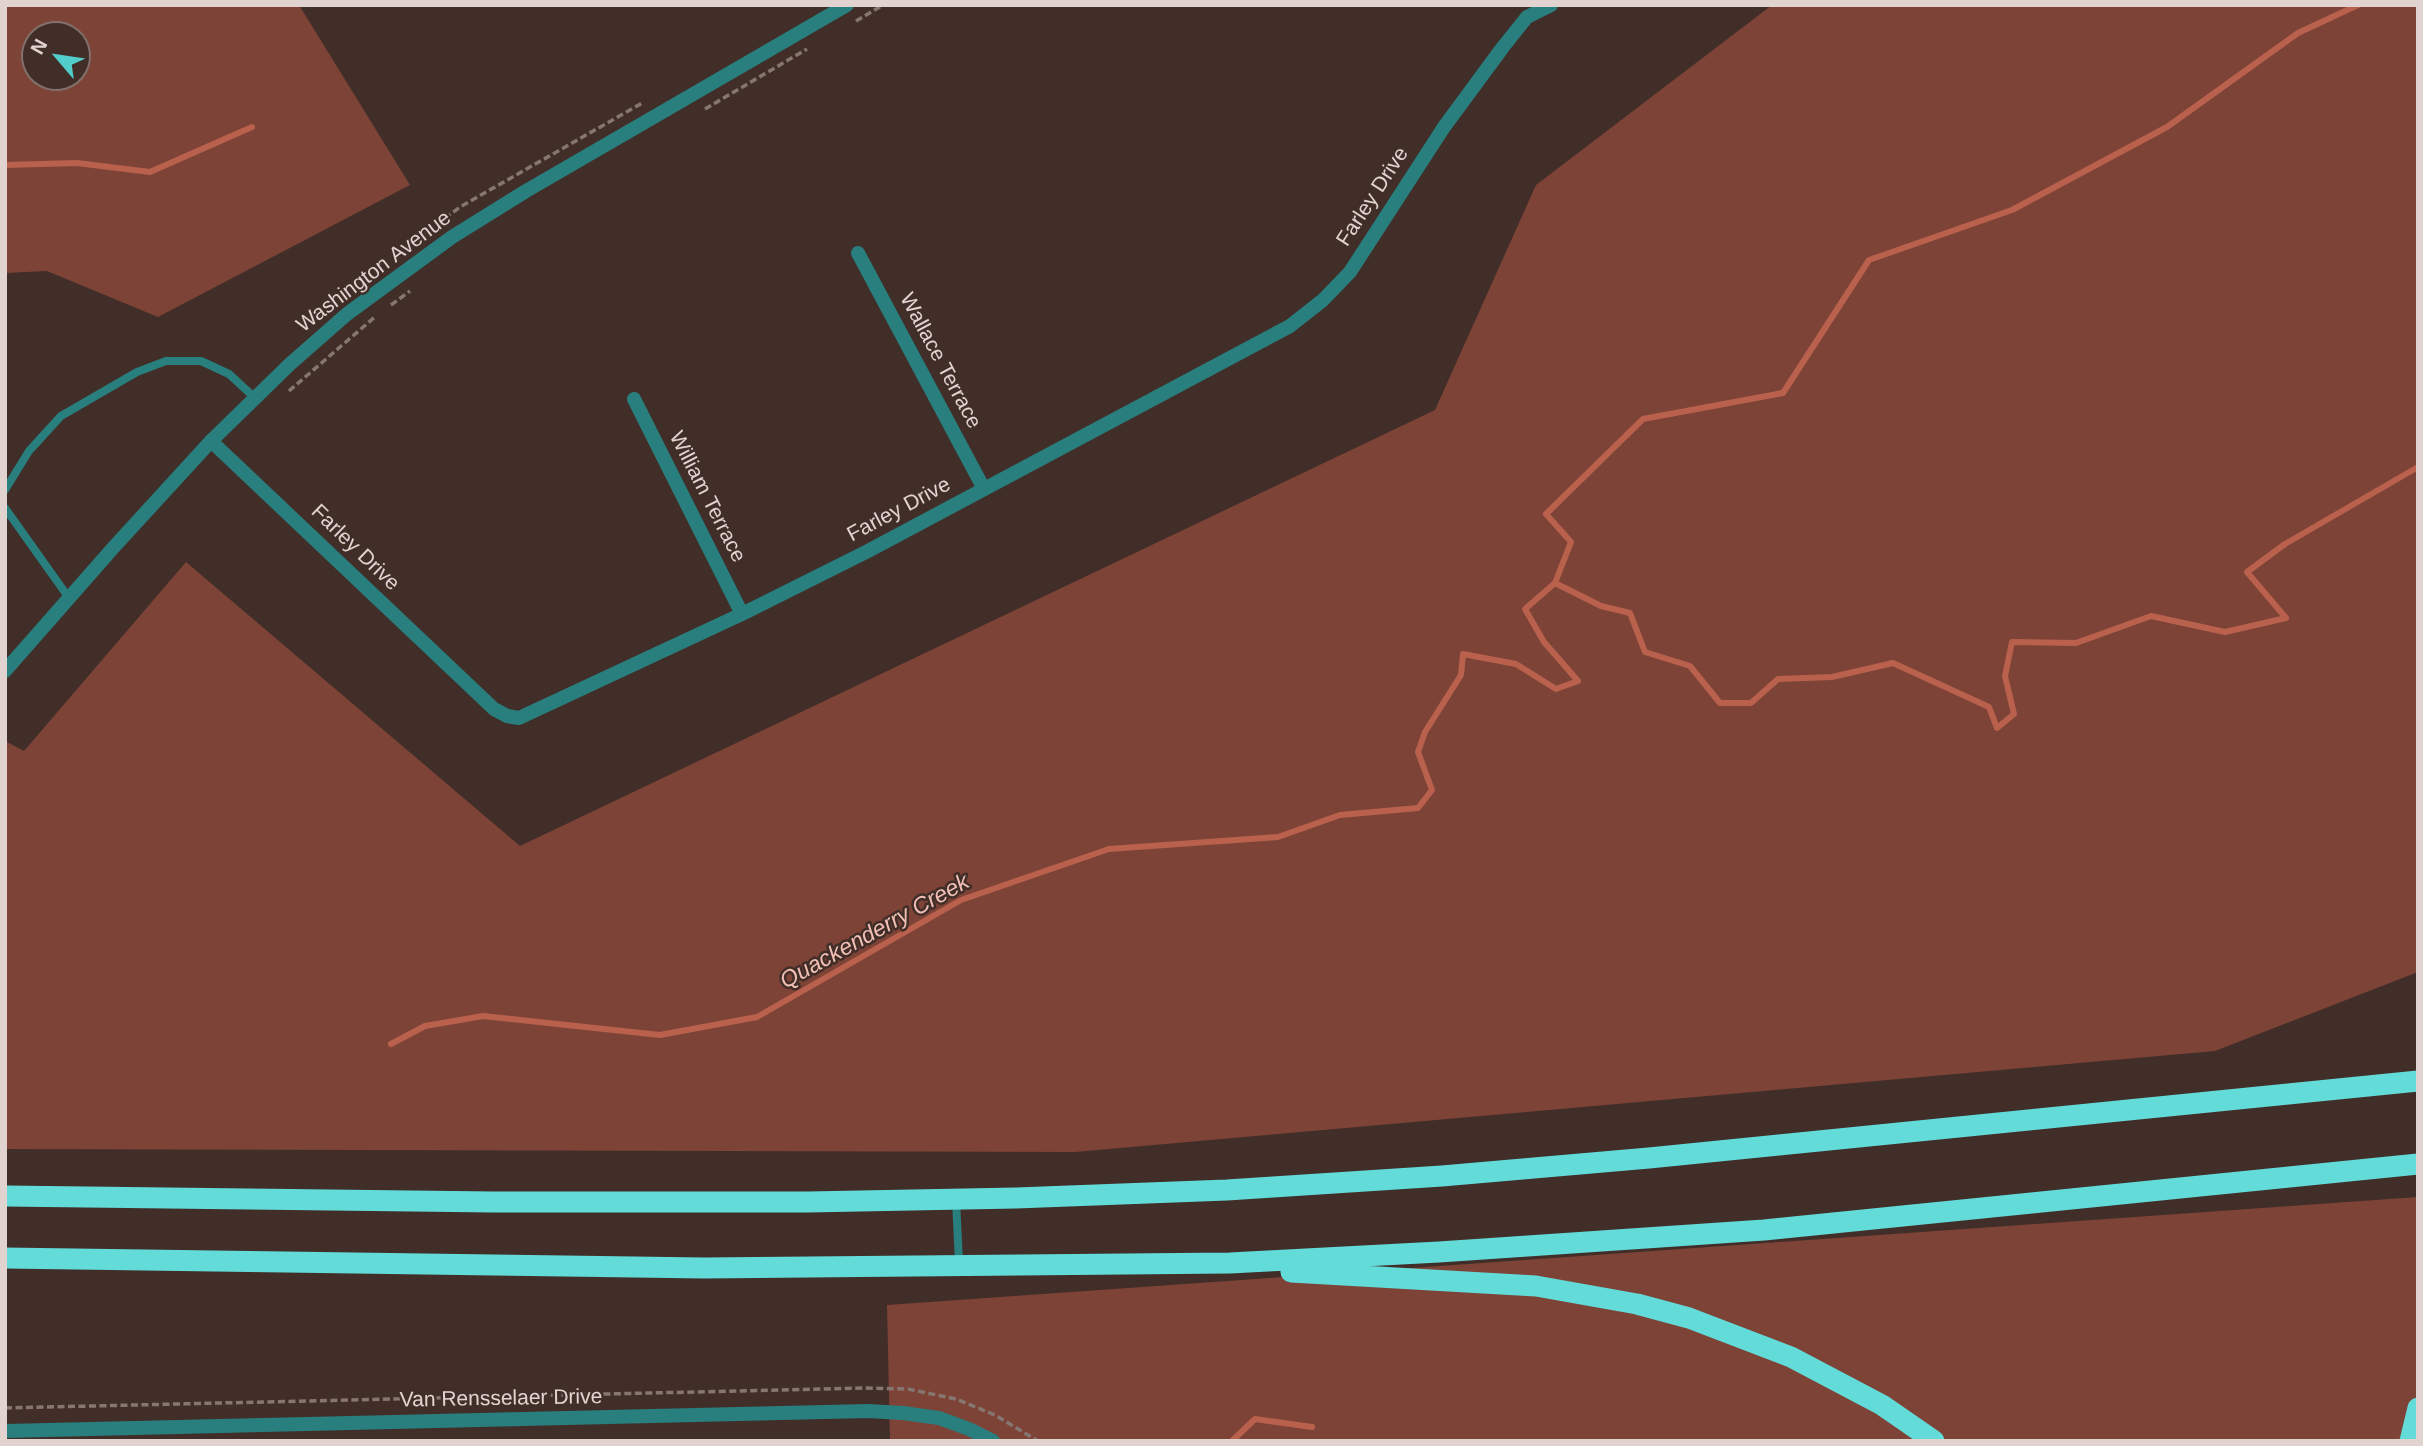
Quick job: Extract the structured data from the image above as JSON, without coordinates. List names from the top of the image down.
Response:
{
  "streets": {
    "street": [
      "Farley Drive",
      "Washington Avenue",
      "Wallace Terrace",
      "William Terrace",
      "Van Rensselaer Drive"
    ]
  },
  "crossings": [
    ["Farley Drive", "Washington Avenue"],
    ["Farley Drive", "Wallace Terrace"],
    ["Farley Drive", "William Terrace"]
  ],
  "water": ["Quackenderry Creek"],
  "north": "top left"
}
